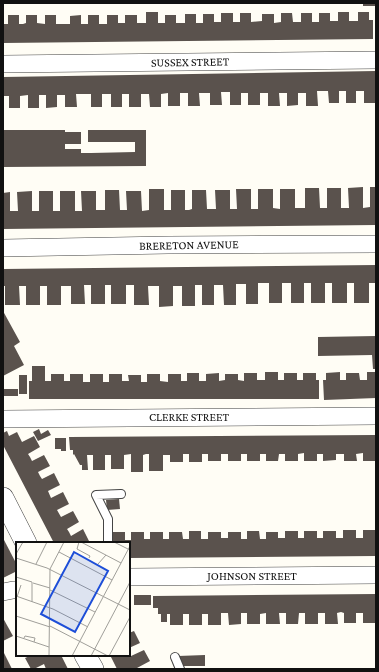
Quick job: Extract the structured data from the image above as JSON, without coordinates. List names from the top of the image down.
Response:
{
  "streets": {
    "street": [
      "SUSSEX STREET",
      "BRERETON AVENUE",
      "CLERKE STREET",
      "JOHNSON STREET"
    ]
  }
}
